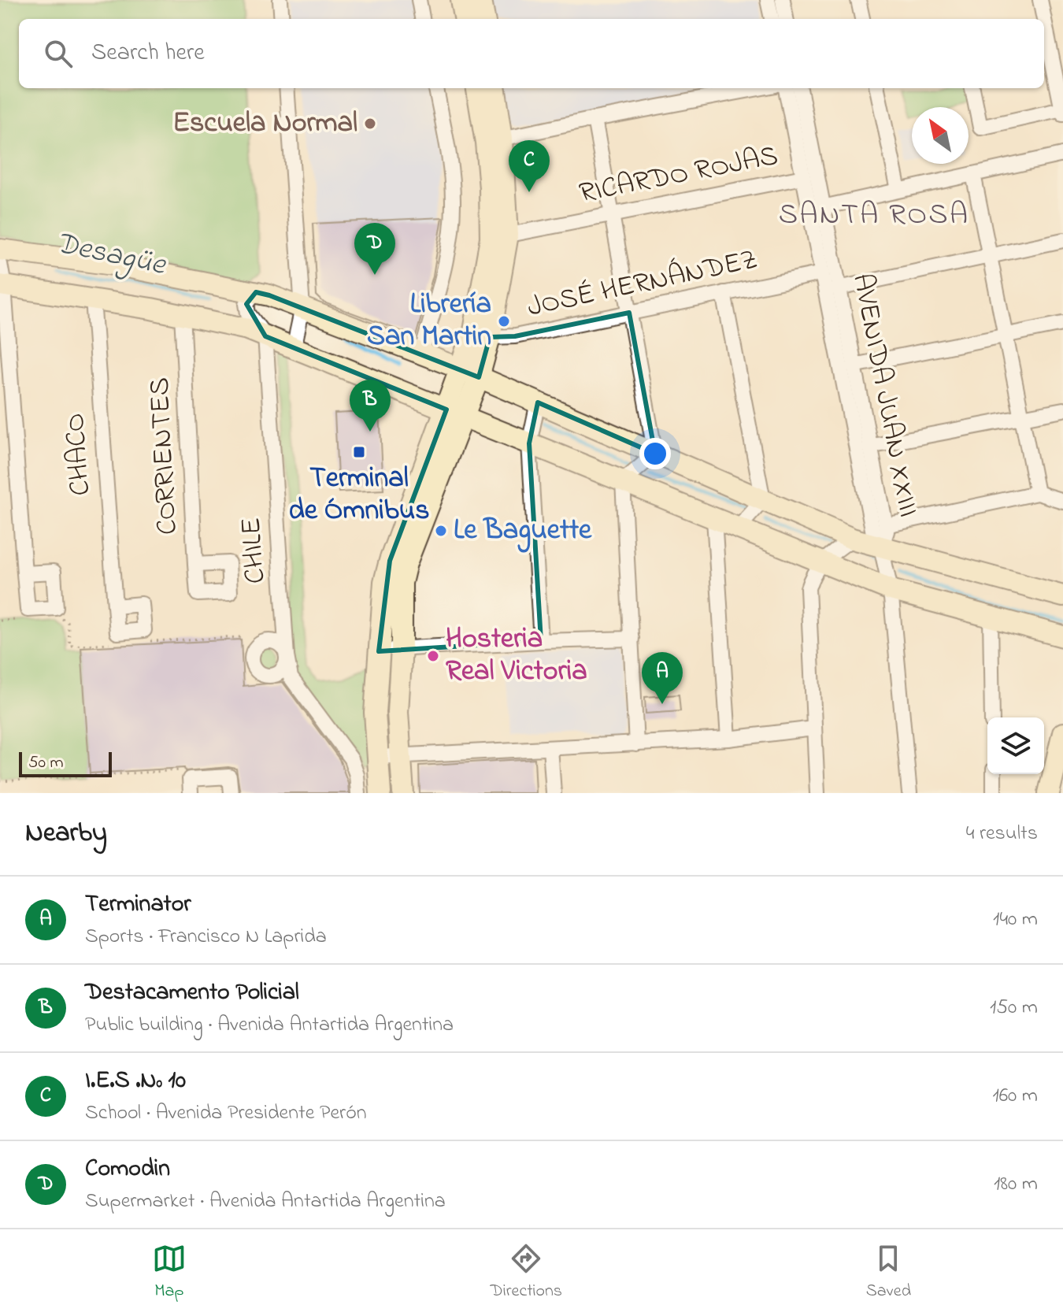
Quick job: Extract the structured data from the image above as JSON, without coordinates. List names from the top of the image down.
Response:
{
  "streets": {
    "street": [
      "RICARDO ROJAS",
      "JOSÉ HERNÁNDEZ",
      "AVENIDA JUAN XXIII",
      "CHACO",
      "CORRIENTES",
      "CHILE"
    ]
  },
  "crossings": [
    ["RICARDO ROJAS", "AVENIDA JUAN XXIII"],
    ["JOSÉ HERNÁNDEZ", "AVENIDA JUAN XXIII"]
  ],
  "districts": ["SANTA ROSA"],
  "water": ["Desagüe"],
  "places": {
    "other": [
      "Escuela Normal",
      "Librería San Martin",
      "Le Baguette",
      "Hosteria Real Victoria"
    ],
    "transit": ["Terminal de Ómnibus"]
  },
  "scale_bar": "50 m",
  "north": "top left",
  "page": {
    "search": "Search here",
    "pins": [
      "C",
      "D",
      "B",
      "A"
    ],
    "scale": "50 m",
    "heading": ["Nearby", "4 results"],
    "list": [
      {
        "mark": "A",
        "name": "Terminator",
        "note": "Sports · Francisco N Laprida",
        "value": "140 m"
      },
      {
        "mark": "B",
        "name": "Destacamento Policial",
        "note": "Public building · Avenida Antartida Argentina",
        "value": "150 m"
      },
      {
        "mark": "C",
        "name": "I.E.S .Nº 10",
        "note": "School · Avenida Presidente Perón",
        "value": "160 m"
      },
      {
        "mark": "D",
        "name": "Comodin",
        "note": "Supermarket · Avenida Antartida Argentina",
        "value": "180 m"
      }
    ],
    "nav": ["Map", "Directions", "Saved"]
  }
}
